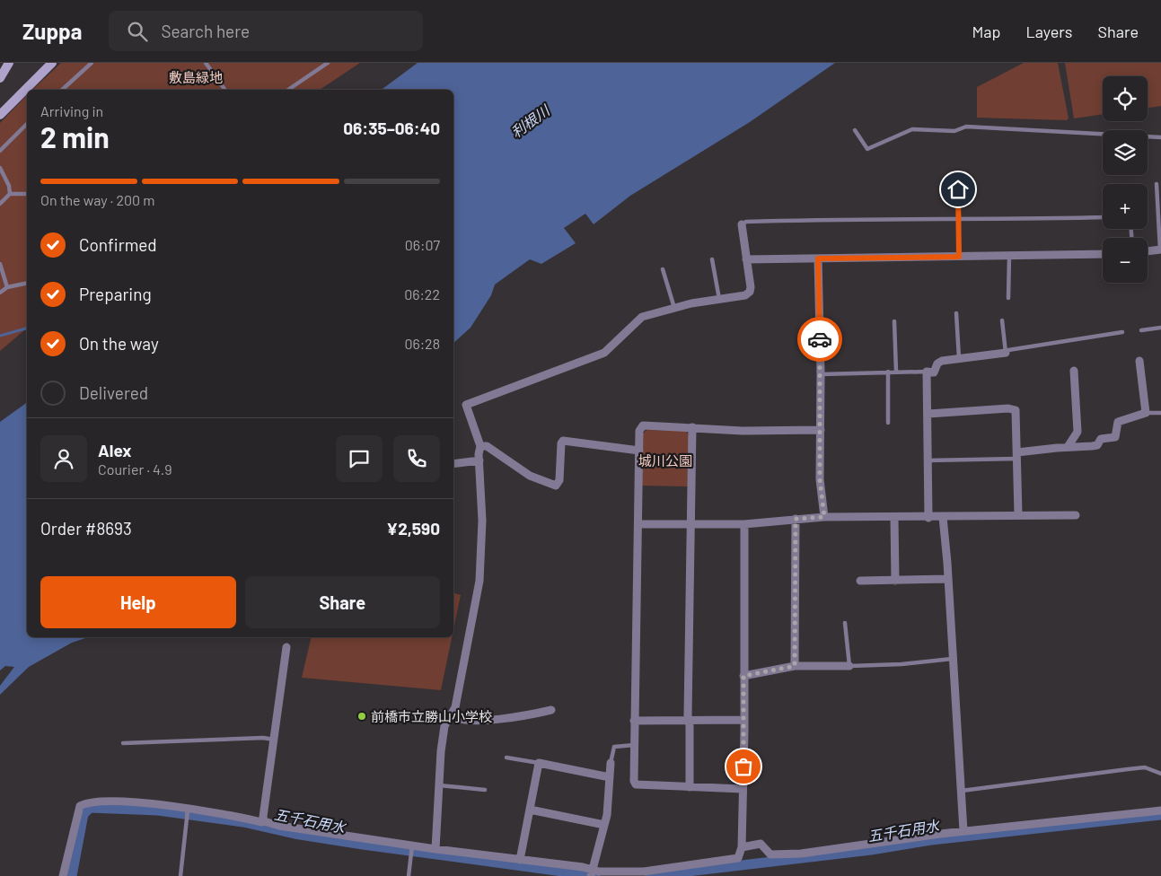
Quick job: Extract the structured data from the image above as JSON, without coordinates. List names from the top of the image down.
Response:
{
  "water": ["利根川", "五千石用水"],
  "parks": ["敷島緑地", "城川公園"],
  "places": ["前橋市立勝山小学校"],
  "page": {
    "header": "Zuppa",
    "search": "Search here",
    "nav": ["Map", "Layers", "Share"],
    "map_buttons": ["+", "−"],
    "heading": ["2 min", "Arriving in", "06:35–06:40"],
    "panel": [
      "Alex",
      "Courier · 4.9",
      "Order #8693",
      "¥2,590"
    ],
    "bar": "On the way · 200 m",
    "list": [
      ["Confirmed", "06:07"],
      ["Preparing", "06:22"],
      ["On the way", "06:28"],
      "Delivered"
    ],
    "buttons": ["Help", "Share"]
  }
}
